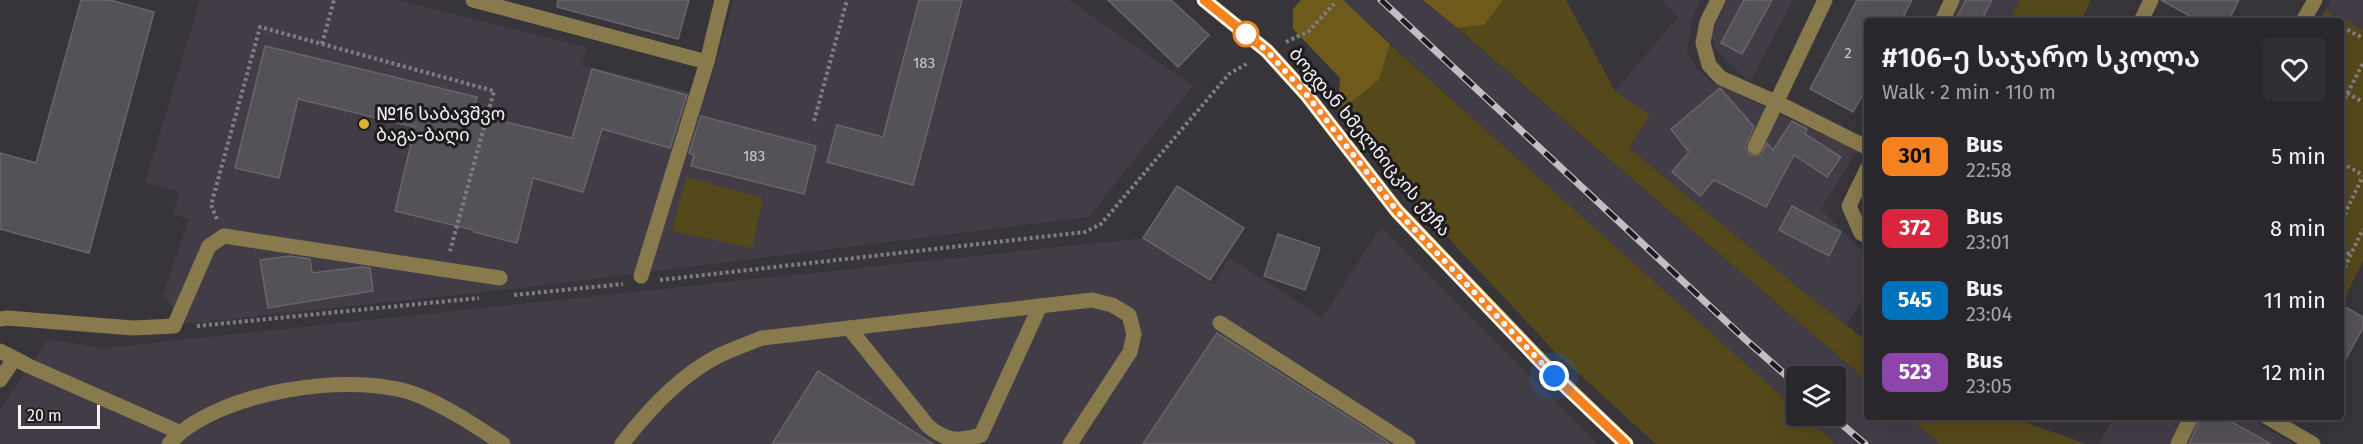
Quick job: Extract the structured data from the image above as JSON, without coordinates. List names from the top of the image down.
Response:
{
  "streets": {
    "main road": ["ბოგდან ხმელნიცკის ქუჩა"]
  },
  "places": ["№16 საბავშვო ბაგა-ბაღი"],
  "lines": ["bus line 301"],
  "house_numbers": ["2", "183", "183"],
  "scale_bar": "20 m",
  "page": {
    "heading": ["#106-ე საჯარო სკოლა", "Walk · 2 min · 110 m"],
    "list": [
      {
        "mark": "301",
        "name": "Bus",
        "note": "22:58",
        "value": "5 min"
      },
      {
        "mark": "372",
        "name": "Bus",
        "note": "23:01",
        "value": "8 min"
      },
      {
        "mark": "545",
        "name": "Bus",
        "note": "23:04",
        "value": "11 min"
      },
      {
        "mark": "523",
        "name": "Bus",
        "note": "23:05",
        "value": "12 min"
      }
    ],
    "scale": "20 m"
  }
}
